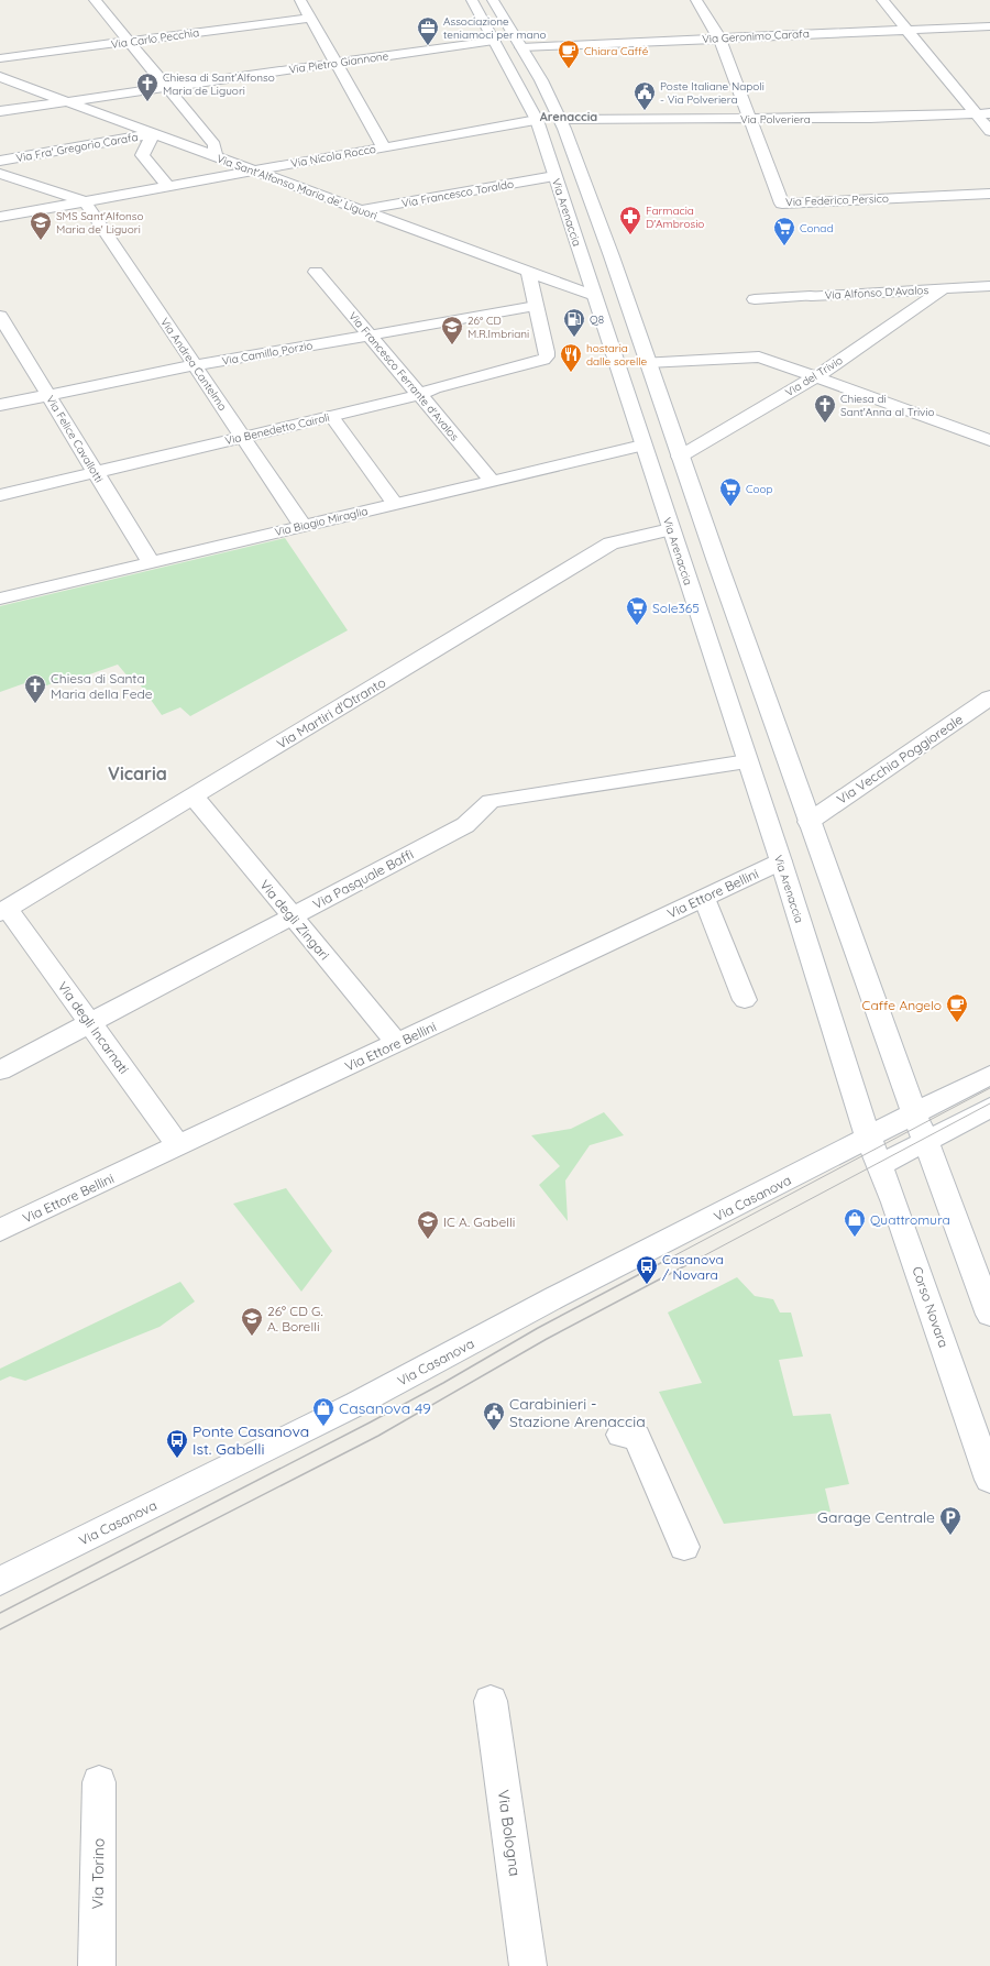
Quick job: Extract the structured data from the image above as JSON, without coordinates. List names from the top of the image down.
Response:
{
  "streets": {
    "street": [
      "Via Geronimo Carafa",
      "Via Carlo Pecchia",
      "Via Pietro Giannone",
      "Via Polveriera",
      "Via Fra' Gregorio Carafa",
      "Via Nicola Rocco",
      "Via Sant'Alfonso Maria de' Liguori",
      "Via Francesco Toraldo",
      "Via Federico Persico",
      "Via Arenaccia",
      "Via Alfonso D'Avalos",
      "Via Camillo Porzio",
      "Via Andrea Cantelmo",
      "Via Francesco Ferrante d'Avalos",
      "Via del Trivio",
      "Via Benedetto Cairoli",
      "Via Felice Cavallotti",
      "Via Biagio Miraglia",
      "Via Martiri d'Otranto",
      "Via Vecchia Poggioreale",
      "Via Pasquale Baffi",
      "Via Ettore Bellini",
      "Via degli Zingari",
      "Via degli Incarnati",
      "Via Casanova",
      "Corso Novara",
      "Via Bologna",
      "Via Torino"
    ]
  },
  "crossings": [
    ["Via Geronimo Carafa", "Via Federico Persico"],
    ["Via Geronimo Carafa", "Via Arenaccia"],
    ["Via Pietro Giannone", "Via Sant'Alfonso Maria de' Liguori"],
    ["Via Pietro Giannone", "Via Arenaccia"],
    ["Via Polveriera", "Via Federico Persico"],
    ["Via Polveriera", "Via Arenaccia"],
    ["Via Fra' Gregorio Carafa", "Via Sant'Alfonso Maria de' Liguori"],
    ["Via Nicola Rocco", "Via Sant'Alfonso Maria de' Liguori"],
    ["Via Nicola Rocco", "Via Arenaccia"],
    ["Via Nicola Rocco", "Via Andrea Cantelmo"],
    ["Via Sant'Alfonso Maria de' Liguori", "Via Francesco Toraldo"],
    ["Via Sant'Alfonso Maria de' Liguori", "Via Arenaccia"],
    ["Via Francesco Toraldo", "Via Arenaccia"],
    ["Via Arenaccia", "Via del Trivio"],
    ["Via Arenaccia", "Via Biagio Miraglia"],
    ["Via Arenaccia", "Via Martiri d'Otranto"],
    ["Via Arenaccia", "Via Vecchia Poggioreale"],
    ["Via Arenaccia", "Via Pasquale Baffi"],
    ["Via Arenaccia", "Via Ettore Bellini"],
    ["Via Arenaccia", "Via Casanova"],
    ["Via Arenaccia", "Corso Novara"],
    ["Via Alfonso D'Avalos", "Via del Trivio"],
    ["Via Camillo Porzio", "Via Andrea Cantelmo"],
    ["Via Camillo Porzio", "Via Francesco Ferrante d'Avalos"],
    ["Via Camillo Porzio", "Via Benedetto Cairoli"],
    ["Via Camillo Porzio", "Via Felice Cavallotti"],
    ["Via Andrea Cantelmo", "Via Benedetto Cairoli"],
    ["Via Andrea Cantelmo", "Via Biagio Miraglia"],
    ["Via Francesco Ferrante d'Avalos", "Via Benedetto Cairoli"],
    ["Via Francesco Ferrante d'Avalos", "Via Biagio Miraglia"],
    ["Via Benedetto Cairoli", "Via Felice Cavallotti"],
    ["Via Felice Cavallotti", "Via Biagio Miraglia"],
    ["Via Martiri d'Otranto", "Via degli Zingari"],
    ["Via Martiri d'Otranto", "Via degli Incarnati"],
    ["Via Pasquale Baffi", "Via degli Zingari"],
    ["Via Pasquale Baffi", "Via degli Incarnati"],
    ["Via Ettore Bellini", "Via degli Zingari"],
    ["Via Ettore Bellini", "Via degli Incarnati"],
    ["Via Casanova", "Corso Novara"]
  ],
  "districts": ["Arenaccia", "Vicaria"],
  "places": {
    "office": ["Associazione teniamoci per mano"],
    "cafe": ["Chiara Caffé", "Caffe Angelo"],
    "church": ["Chiesa di Sant'Alfonso Maria de Liguori", "Chiesa di Sant'Anna al Trivio", "Chiesa di Santa Maria della Fede"],
    "public building": ["Poste Italiane Napoli - Via Polveriera", "Carabinieri - Stazione Arenaccia"],
    "pharmacy": ["Farmacia D'Ambrosio"],
    "school or university": [
      "SMS Sant'Alfonso Maria de' Liguori",
      "26° CD M.R.Imbriani",
      "IC A. Gabelli",
      "26° CD G. A. Borelli"
    ],
    "supermarket": ["Conad", "Coop", "Sole365"],
    "fuel station": ["Q8"],
    "restaurant": ["hostaria dalle sorelle"],
    "shop": ["Quattromura", "Casanova 49"],
    "bus stop": ["Casanova / Novara", "Ponte Casanova Ist. Gabelli"],
    "parking": ["Garage Centrale"]
  }
}
